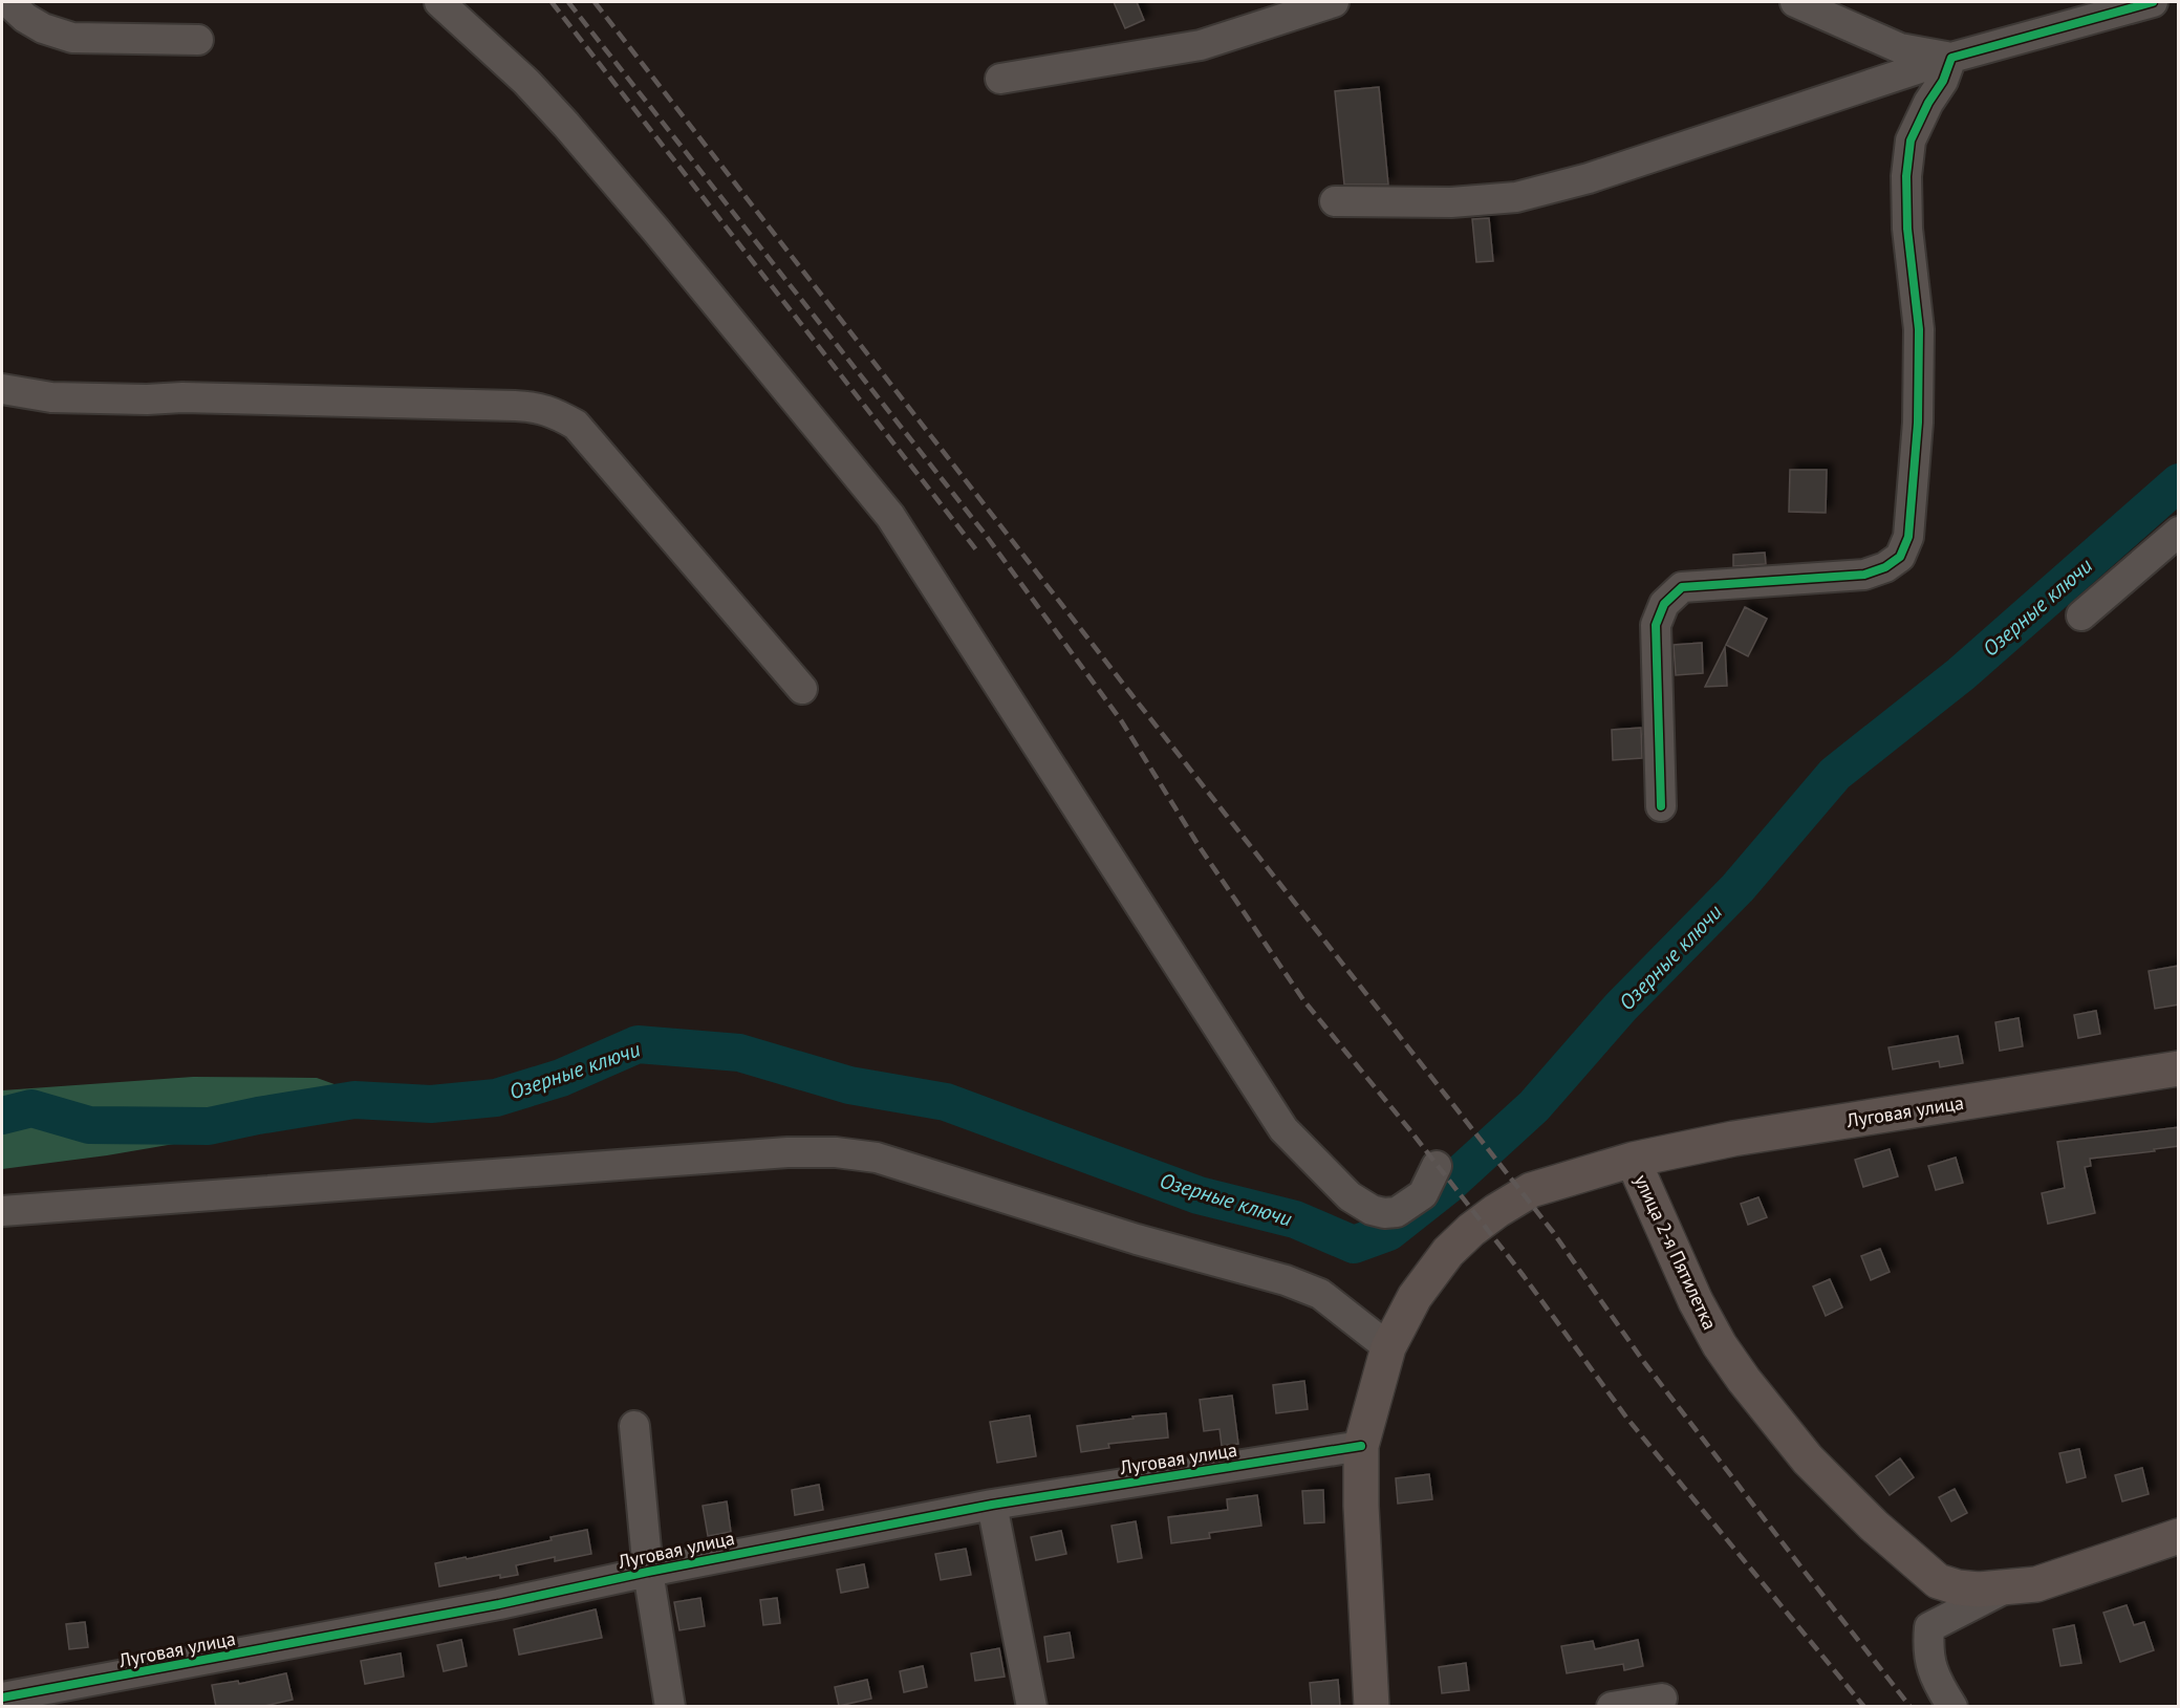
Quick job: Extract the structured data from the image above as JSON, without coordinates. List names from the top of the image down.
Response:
{
  "streets": {
    "main road": ["Луговая улица", "улица 2-я Пятилетка"]
  },
  "crossings": [
    ["Луговая улица", "улица 2-я Пятилетка"]
  ],
  "water": ["Озерные ключи"]
}
